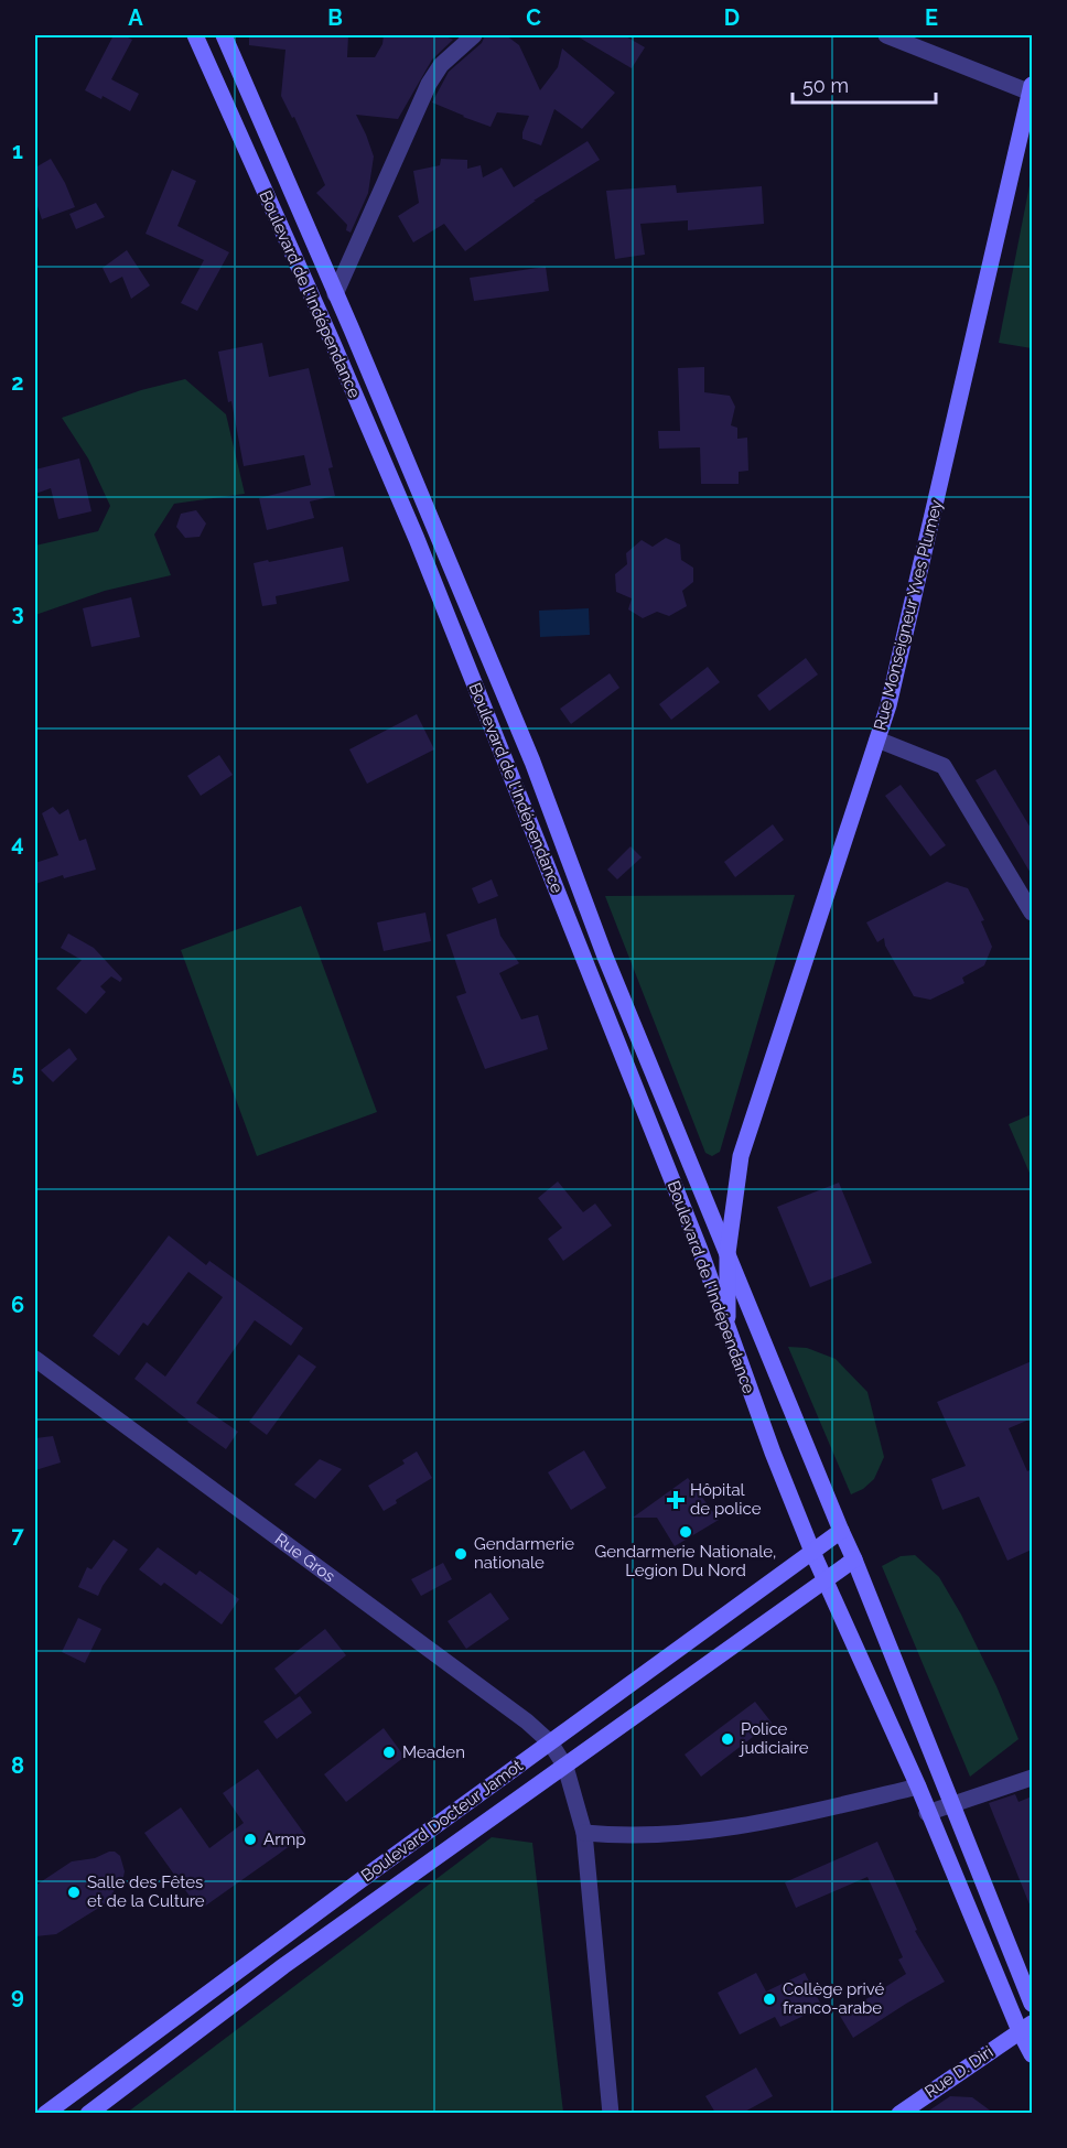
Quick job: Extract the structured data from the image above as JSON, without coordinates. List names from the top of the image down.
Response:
{
  "streets": {
    "main road": [
      "Boulevard de l'Indépendance",
      "Rue Monseigneur Yves Plumey",
      "Boulevard Docteur Jamot",
      "Rue D. Diri"
    ],
    "street": ["Rue Gros"]
  },
  "crossings": [
    ["Boulevard de l'Indépendance", "Rue Monseigneur Yves Plumey"],
    ["Boulevard de l'Indépendance", "Boulevard Docteur Jamot"],
    ["Boulevard de l'Indépendance", "Rue D. Diri"],
    ["Rue Gros", "Boulevard Docteur Jamot"]
  ],
  "places": {
    "health": ["Hôpital de police"],
    "other": [
      "Gendarmerie Nationale, Legion Du Nord",
      "Gendarmerie nationale",
      "Police judiciaire",
      "Meaden",
      "Armp",
      "Salle des Fêtes et de la Culture",
      "Collège privé franco-arabe"
    ]
  },
  "scale_bar": "50 m",
  "grid": {
    "columns": [
      "A",
      "B",
      "C",
      "D",
      "E"
    ],
    "rows": [
      "1",
      "2",
      "3",
      "4",
      "5",
      "6",
      "7",
      "8",
      "9"
    ]
  }
}
